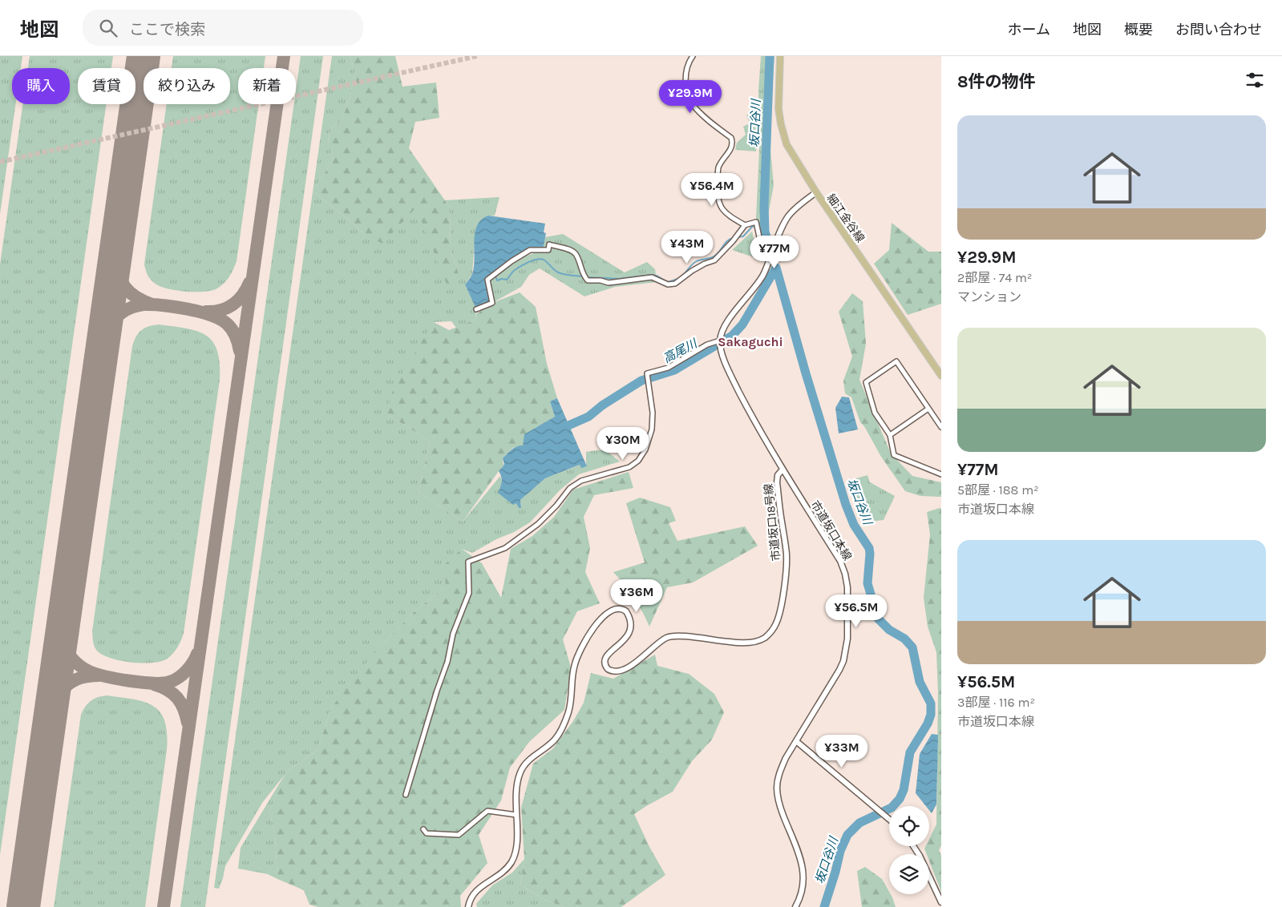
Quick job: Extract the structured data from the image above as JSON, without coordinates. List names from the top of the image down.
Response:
{
  "streets": {
    "main road": ["細江金谷線"],
    "street": ["市道坂口18号線", "市道坂口本線"]
  },
  "crossings": [
    ["市道坂口18号線", "市道坂口本線"]
  ],
  "districts": ["Sakaguchi"],
  "water": ["坂口谷川", "高尾川"],
  "page": {
    "header": "地図",
    "search": "ここで検索",
    "nav": [
      "ホーム",
      "地図",
      "概要",
      "お問い合わせ"
    ],
    "heading": "8件の物件",
    "chip": [
      "購入",
      "賃貸",
      "絞り込み",
      "新着"
    ],
    "price": [
      "¥29.9M",
      "¥56.4M",
      "¥43M",
      "¥77M",
      "¥30M",
      "¥36M",
      "¥56.5M",
      "¥33M"
    ],
    "list": [
      {
        "name": "¥29.9M",
        "note": "2部屋 · 74 m² · マンション"
      },
      {
        "name": "¥77M",
        "note": "5部屋 · 188 m² · 市道坂口本線"
      },
      {
        "name": "¥56.5M",
        "note": "3部屋 · 116 m² · 市道坂口本線"
      }
    ]
  }
}
